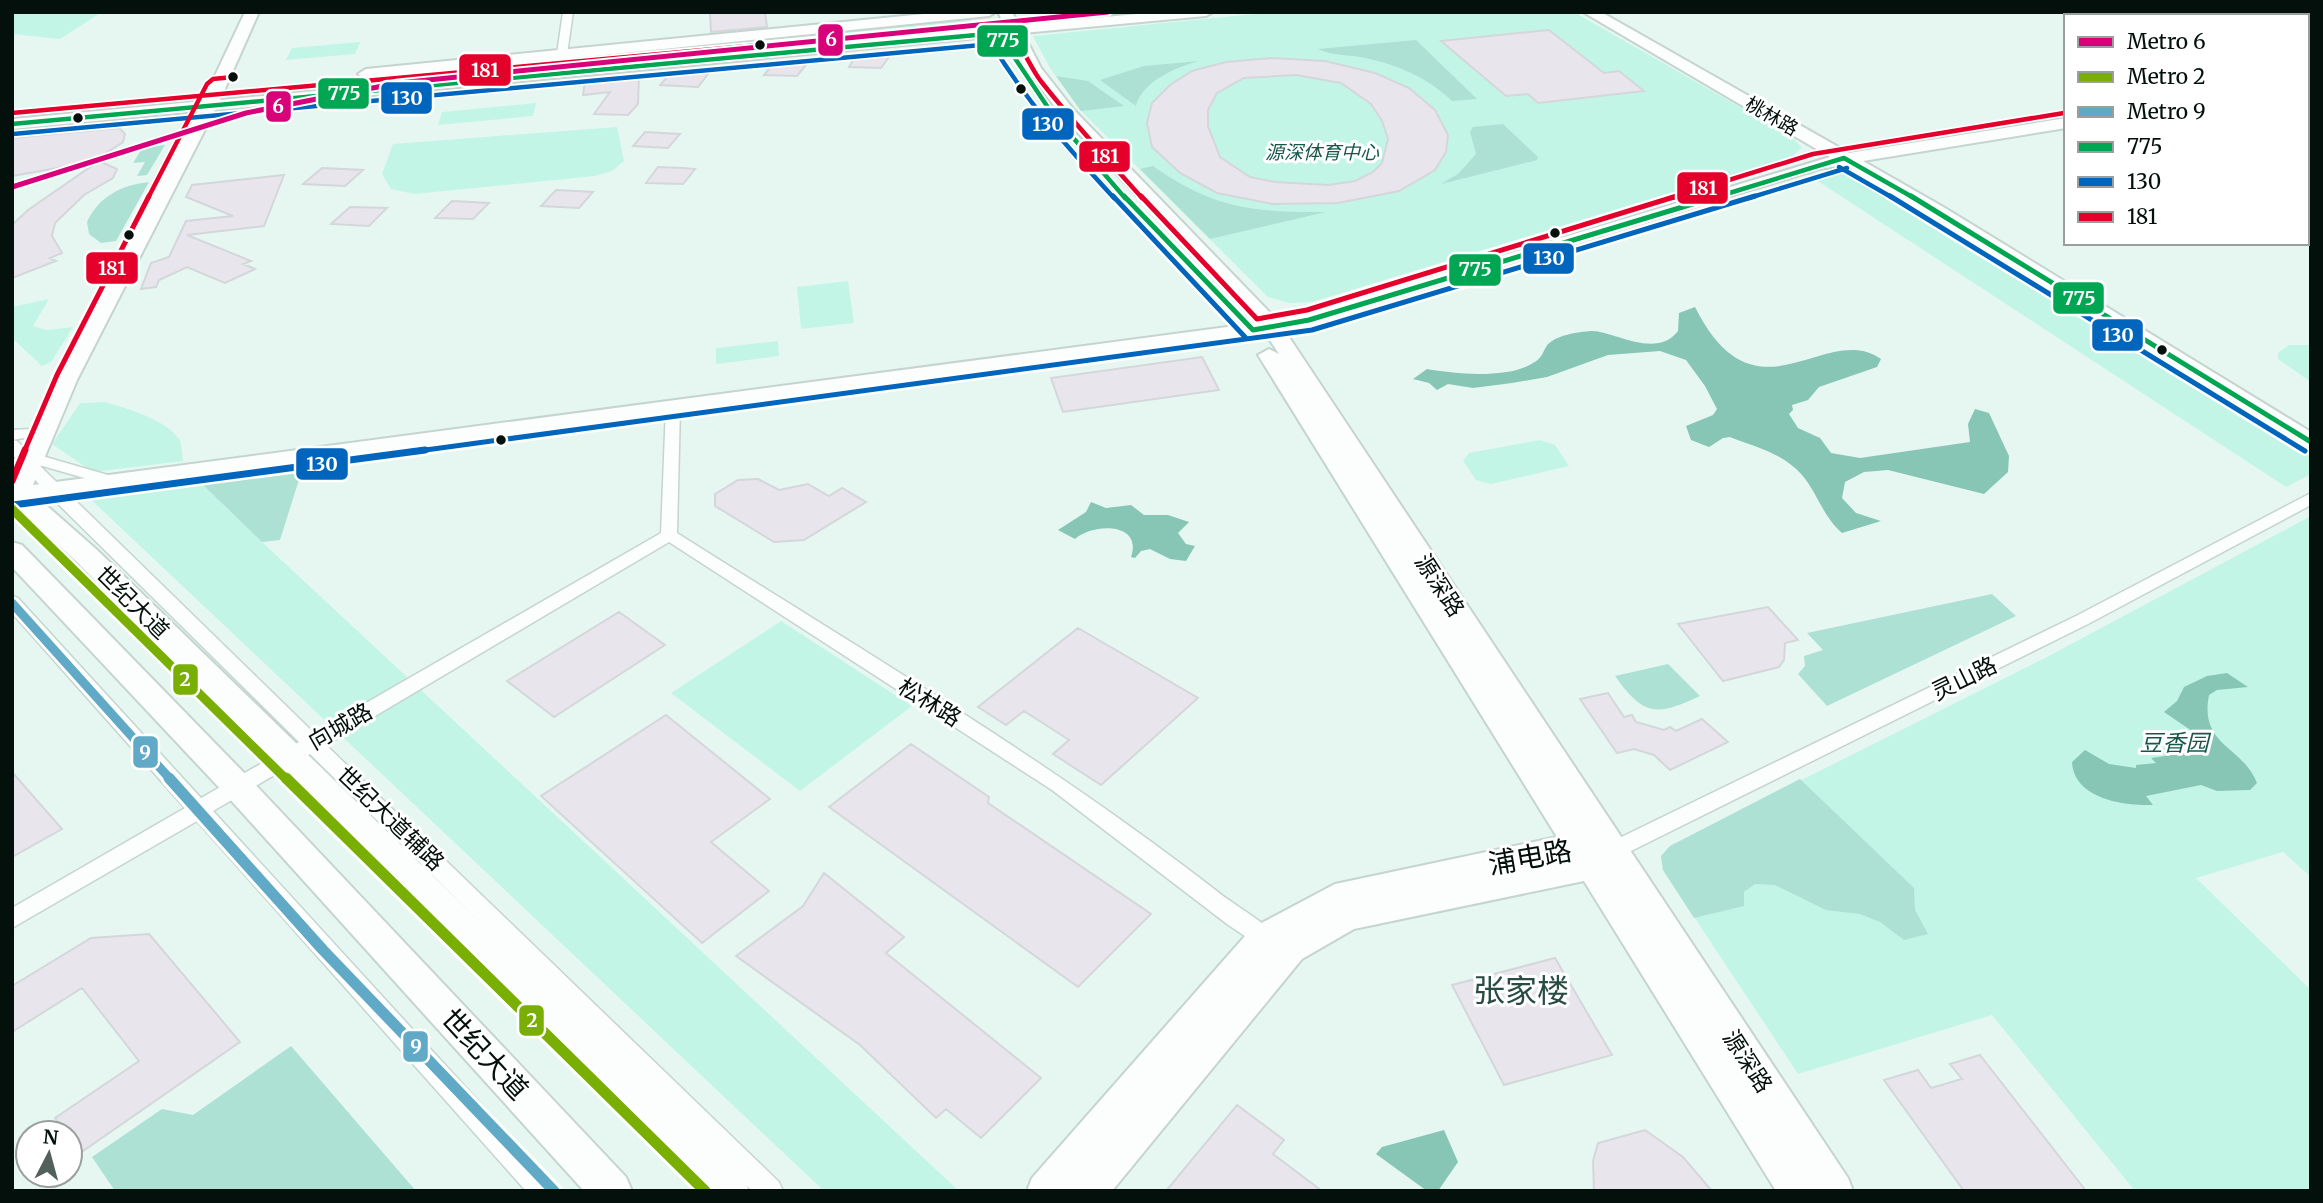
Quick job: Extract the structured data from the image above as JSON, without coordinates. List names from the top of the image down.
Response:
{
  "streets": {
    "main road": [
      "桃林路",
      "源深路",
      "世纪大道",
      "浦电路"
    ],
    "street": [
      "灵山路",
      "松林路",
      "向城路",
      "世纪大道辅路"
    ]
  },
  "crossings": [
    ["源深路", "灵山路"],
    ["源深路", "浦电路"],
    ["世纪大道", "向城路"],
    ["世纪大道", "世纪大道辅路"],
    ["灵山路", "浦电路"],
    ["松林路", "向城路"],
    ["松林路", "浦电路"],
    ["向城路", "世纪大道辅路"]
  ],
  "districts": ["张家楼"],
  "parks": ["源深体育中心", "豆香园"],
  "lines": [
    "metro line 6",
    "transit line 181",
    "transit line 775",
    "transit line 130",
    "metro line 2",
    "metro line 9"
  ],
  "legend": [
    "Metro 6",
    "Metro 2",
    "Metro 9",
    "775",
    "130",
    "181"
  ],
  "north": "top"
}
